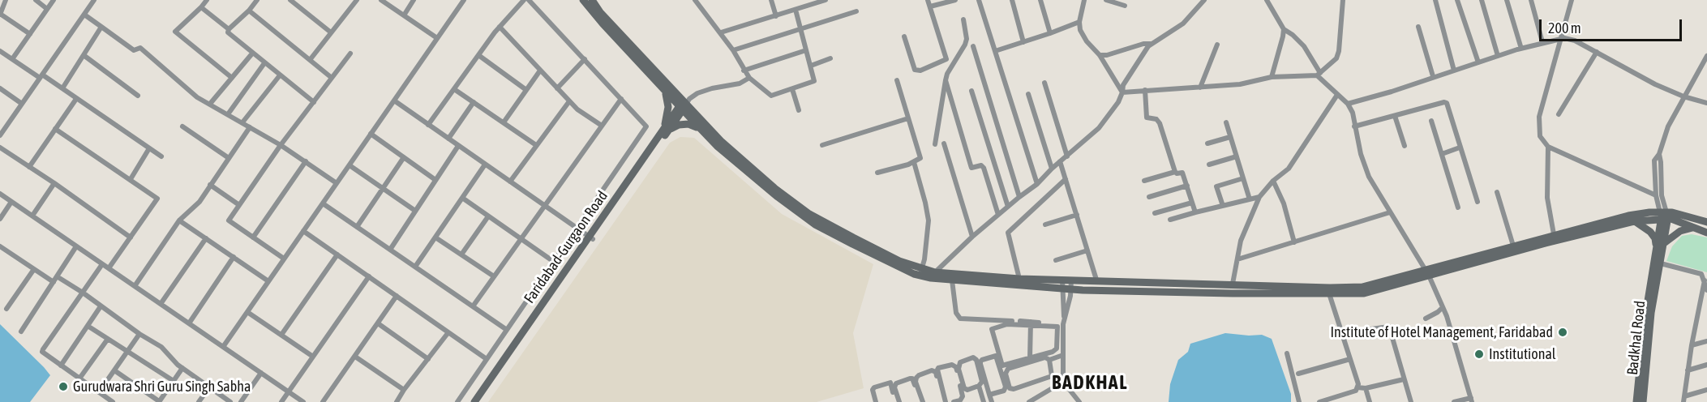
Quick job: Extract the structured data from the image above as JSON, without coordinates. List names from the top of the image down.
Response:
{
  "streets": {
    "street": ["Faridabad-Gurgaon Road", "Badkhal Road"]
  },
  "districts": ["BADKHAL"],
  "places": ["Institute of Hotel Management, Faridabad", "Institutional", "Gurudwara Shri Guru Singh Sabha"],
  "scale_bar": "200 m"
}
